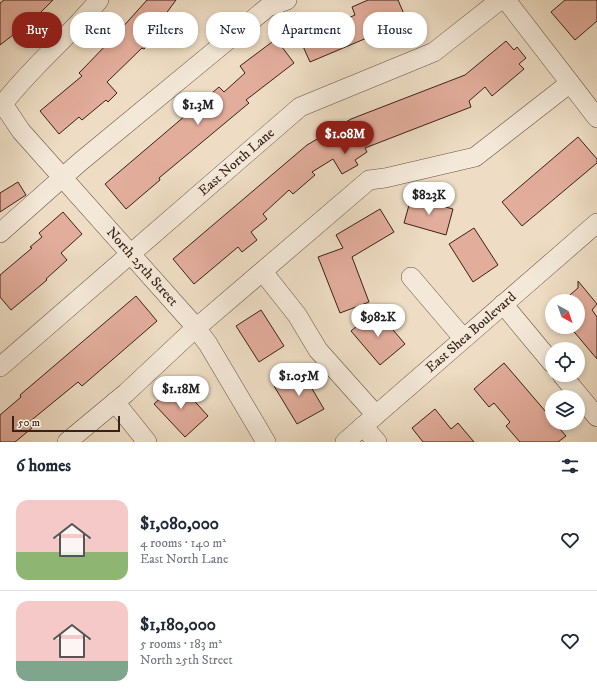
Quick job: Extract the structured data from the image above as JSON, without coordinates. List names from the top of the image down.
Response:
{
  "streets": {
    "street": ["East North Lane", "North 25th Street", "East Shea Boulevard"]
  },
  "crossings": [
    ["East North Lane", "North 25th Street"]
  ],
  "scale_bar": "50 m",
  "north": "bottom right",
  "page": {
    "chip": [
      "Buy",
      "Rent",
      "Filters",
      "New",
      "Apartment",
      "House"
    ],
    "price": [
      "$1.3M",
      "$1.08M",
      "$823K",
      "$982K",
      "$1.05M",
      "$1.18M"
    ],
    "scale": "50 m",
    "heading": "6 homes",
    "list": [
      {
        "name": "$1,080,000",
        "note": "4 rooms · 140 m² · East North Lane"
      },
      {
        "name": "$1,180,000",
        "note": "5 rooms · 183 m² · North 25th Street"
      }
    ]
  }
}
